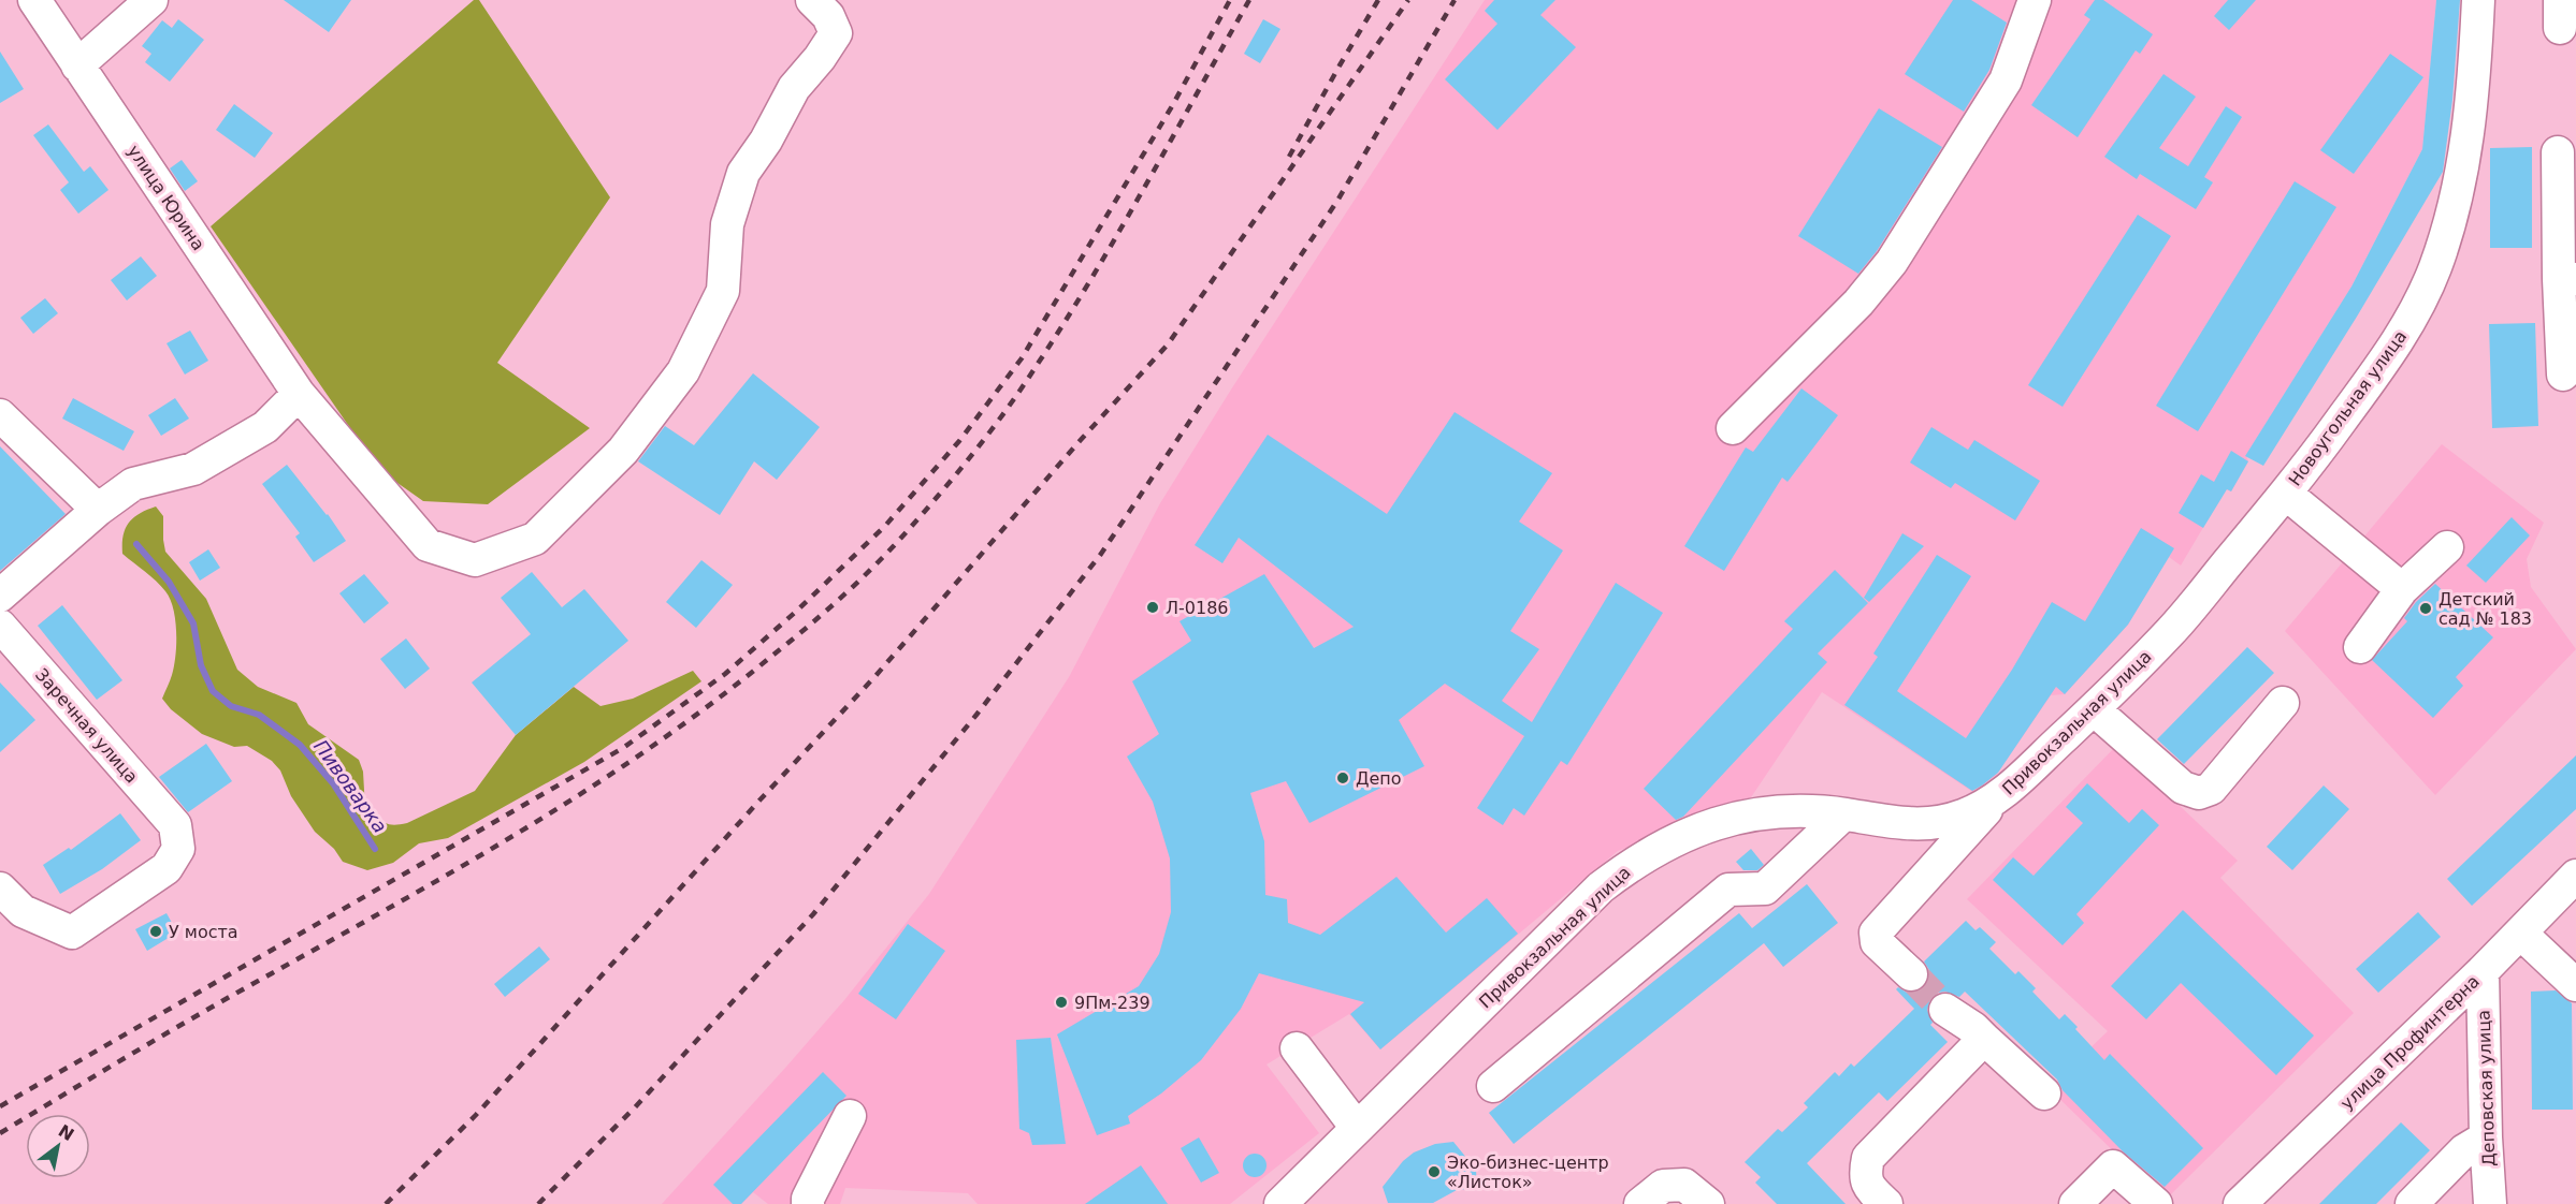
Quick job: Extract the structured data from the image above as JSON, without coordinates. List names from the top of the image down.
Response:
{
  "streets": {
    "street": [
      "улица Юрина",
      "Новоугольная улица",
      "Привокзальная улица",
      "Заречная улица",
      "улица Профинтерна",
      "Деповская улица"
    ]
  },
  "crossings": [
    ["Новоугольная улица", "Привокзальная улица"],
    ["улица Профинтерна", "Деповская улица"]
  ],
  "water": ["Пивоварка"],
  "places": [
    "Л-0186",
    "Детский сад № 183",
    "Депо",
    "У моста",
    "9Пм-239",
    "Эко-бизнес-центр «Листок»"
  ],
  "north": "top right"
}
